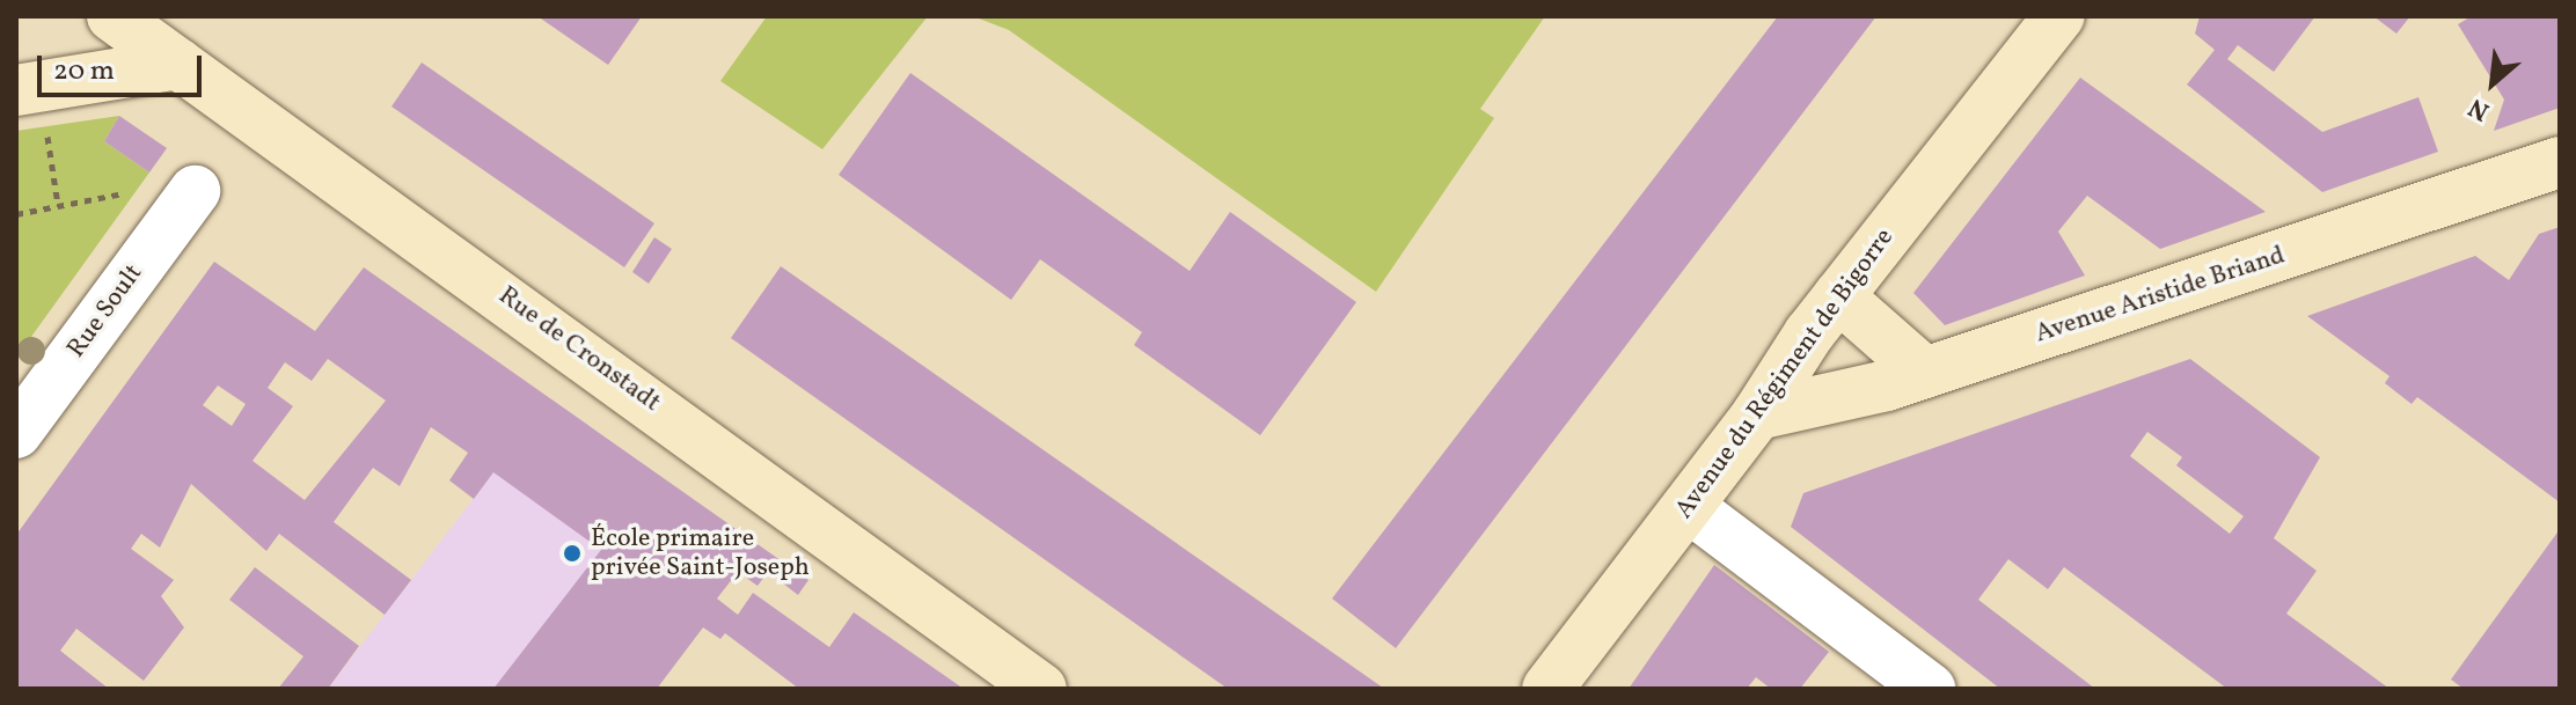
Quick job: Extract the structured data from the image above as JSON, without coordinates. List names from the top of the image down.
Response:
{
  "streets": {
    "main road": ["Avenue Aristide Briand", "Rue de Cronstadt", "Avenue du Régiment de Bigorre"],
    "street": ["Rue Soult"]
  },
  "crossings": [
    ["Avenue Aristide Briand", "Avenue du Régiment de Bigorre"]
  ],
  "places": ["École primaire privée Saint-Joseph"],
  "scale_bar": "20 m",
  "north": "bottom left"
}
